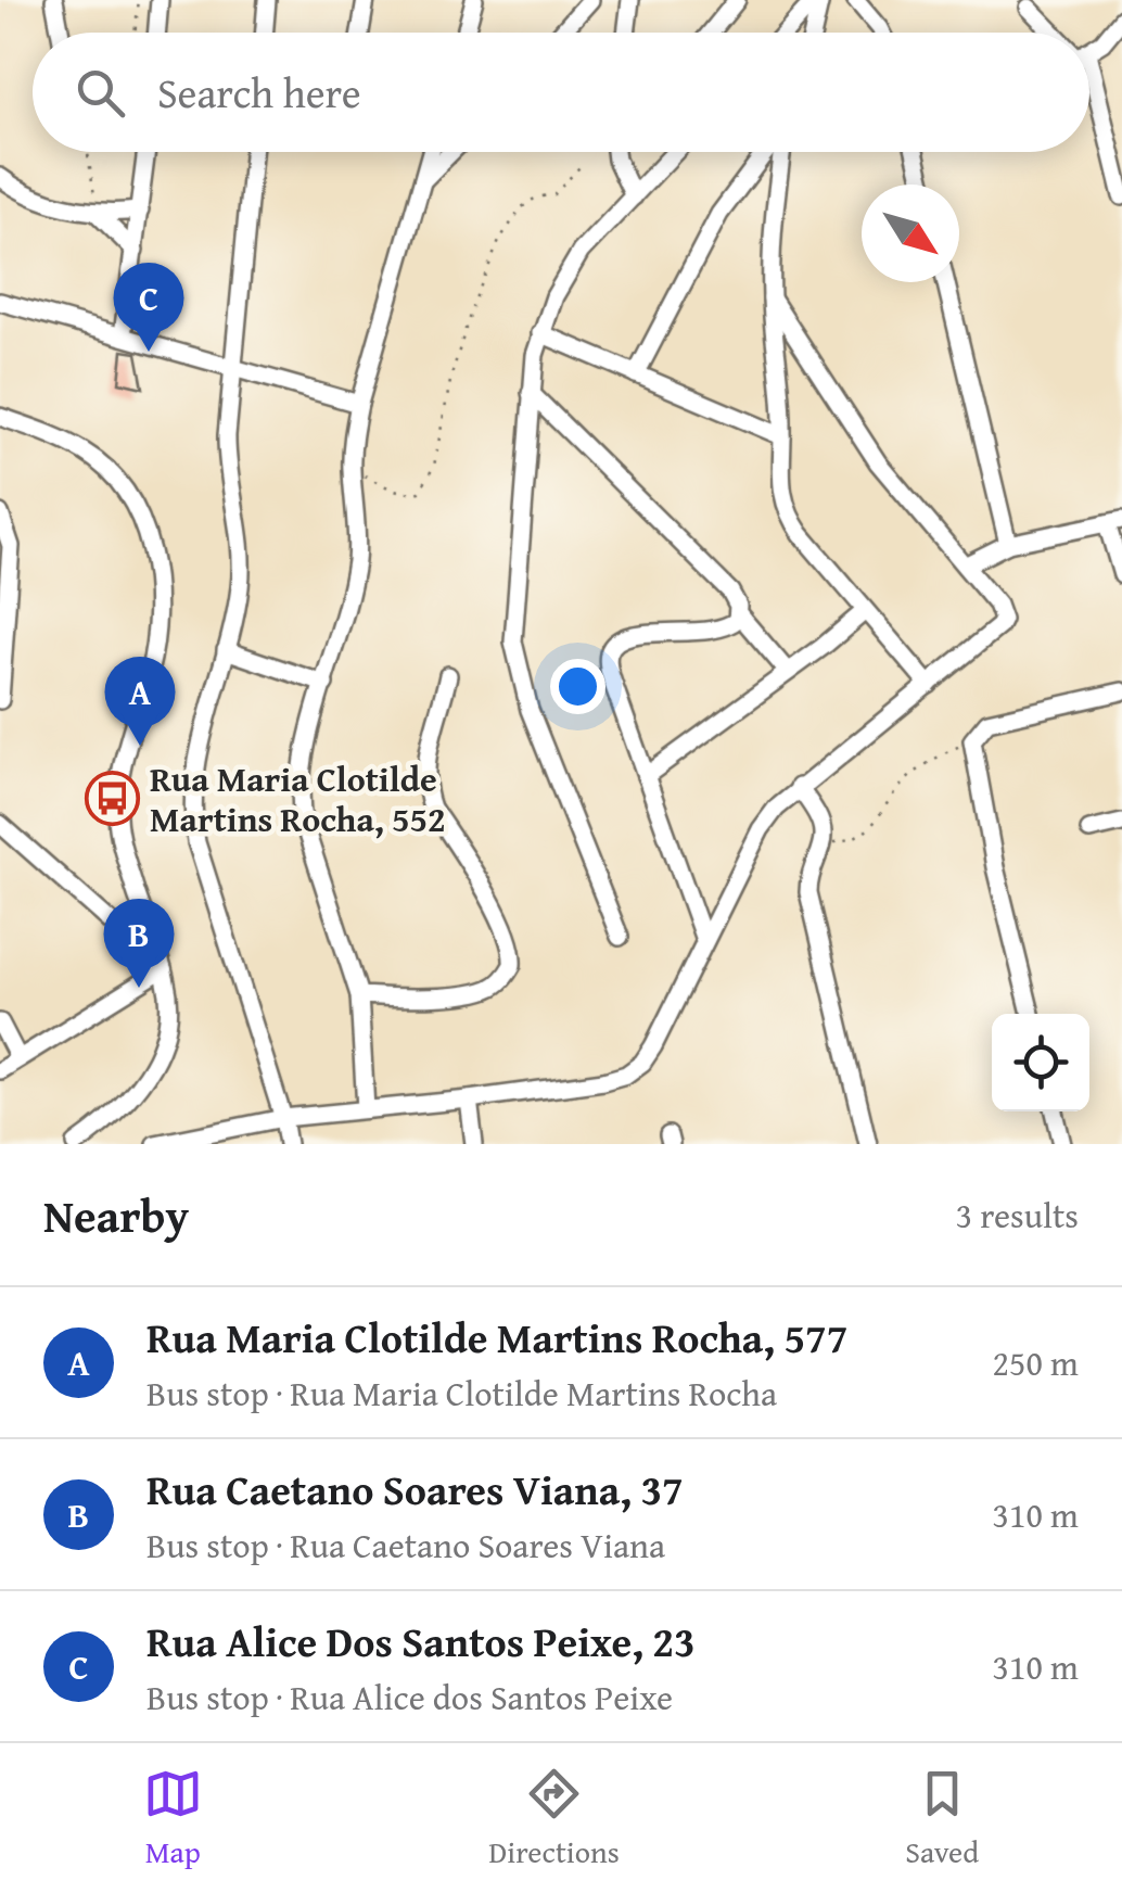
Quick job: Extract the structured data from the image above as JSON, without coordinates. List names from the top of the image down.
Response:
{
  "places": {
    "bus stop": ["Rua Maria Clotilde Martins Rocha, 552"]
  },
  "north": "bottom right",
  "page": {
    "search": "Search here",
    "pins": ["C", "A", "B"],
    "heading": ["Nearby", "3 results"],
    "list": [
      {
        "mark": "A",
        "name": "Rua Maria Clotilde Martins Rocha, 577",
        "note": "Bus stop · Rua Maria Clotilde Martins Rocha",
        "value": "250 m"
      },
      {
        "mark": "B",
        "name": "Rua Caetano Soares Viana, 37",
        "note": "Bus stop · Rua Caetano Soares Viana",
        "value": "310 m"
      },
      {
        "mark": "C",
        "name": "Rua Alice Dos Santos Peixe, 23",
        "note": "Bus stop · Rua Alice dos Santos Peixe",
        "value": "310 m"
      }
    ],
    "nav": ["Map", "Directions", "Saved"]
  }
}
